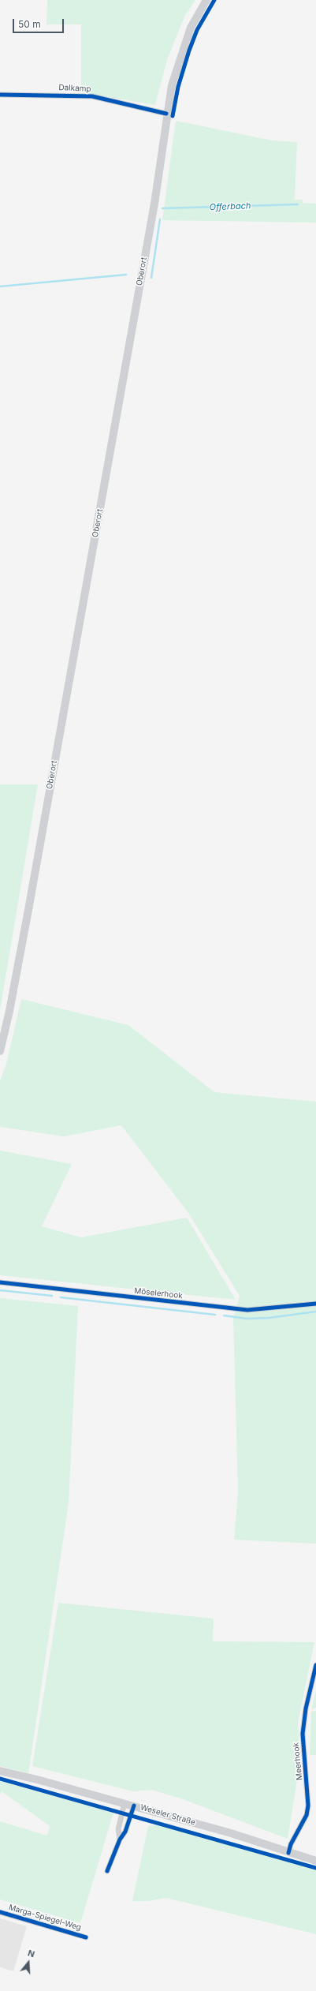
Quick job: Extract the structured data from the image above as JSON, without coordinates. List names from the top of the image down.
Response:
{
  "streets": {
    "main road": ["Oberort", "Weseler Straße"],
    "street": [
      "Dalkamp",
      "Möselerhook",
      "Meerhook",
      "Marga-Spiegel-Weg"
    ]
  },
  "crossings": [
    ["Dalkamp", "Oberort"],
    ["Meerhook", "Weseler Straße"]
  ],
  "water": ["Offerbach"],
  "scale_bar": "50 m",
  "north": "top"
}
